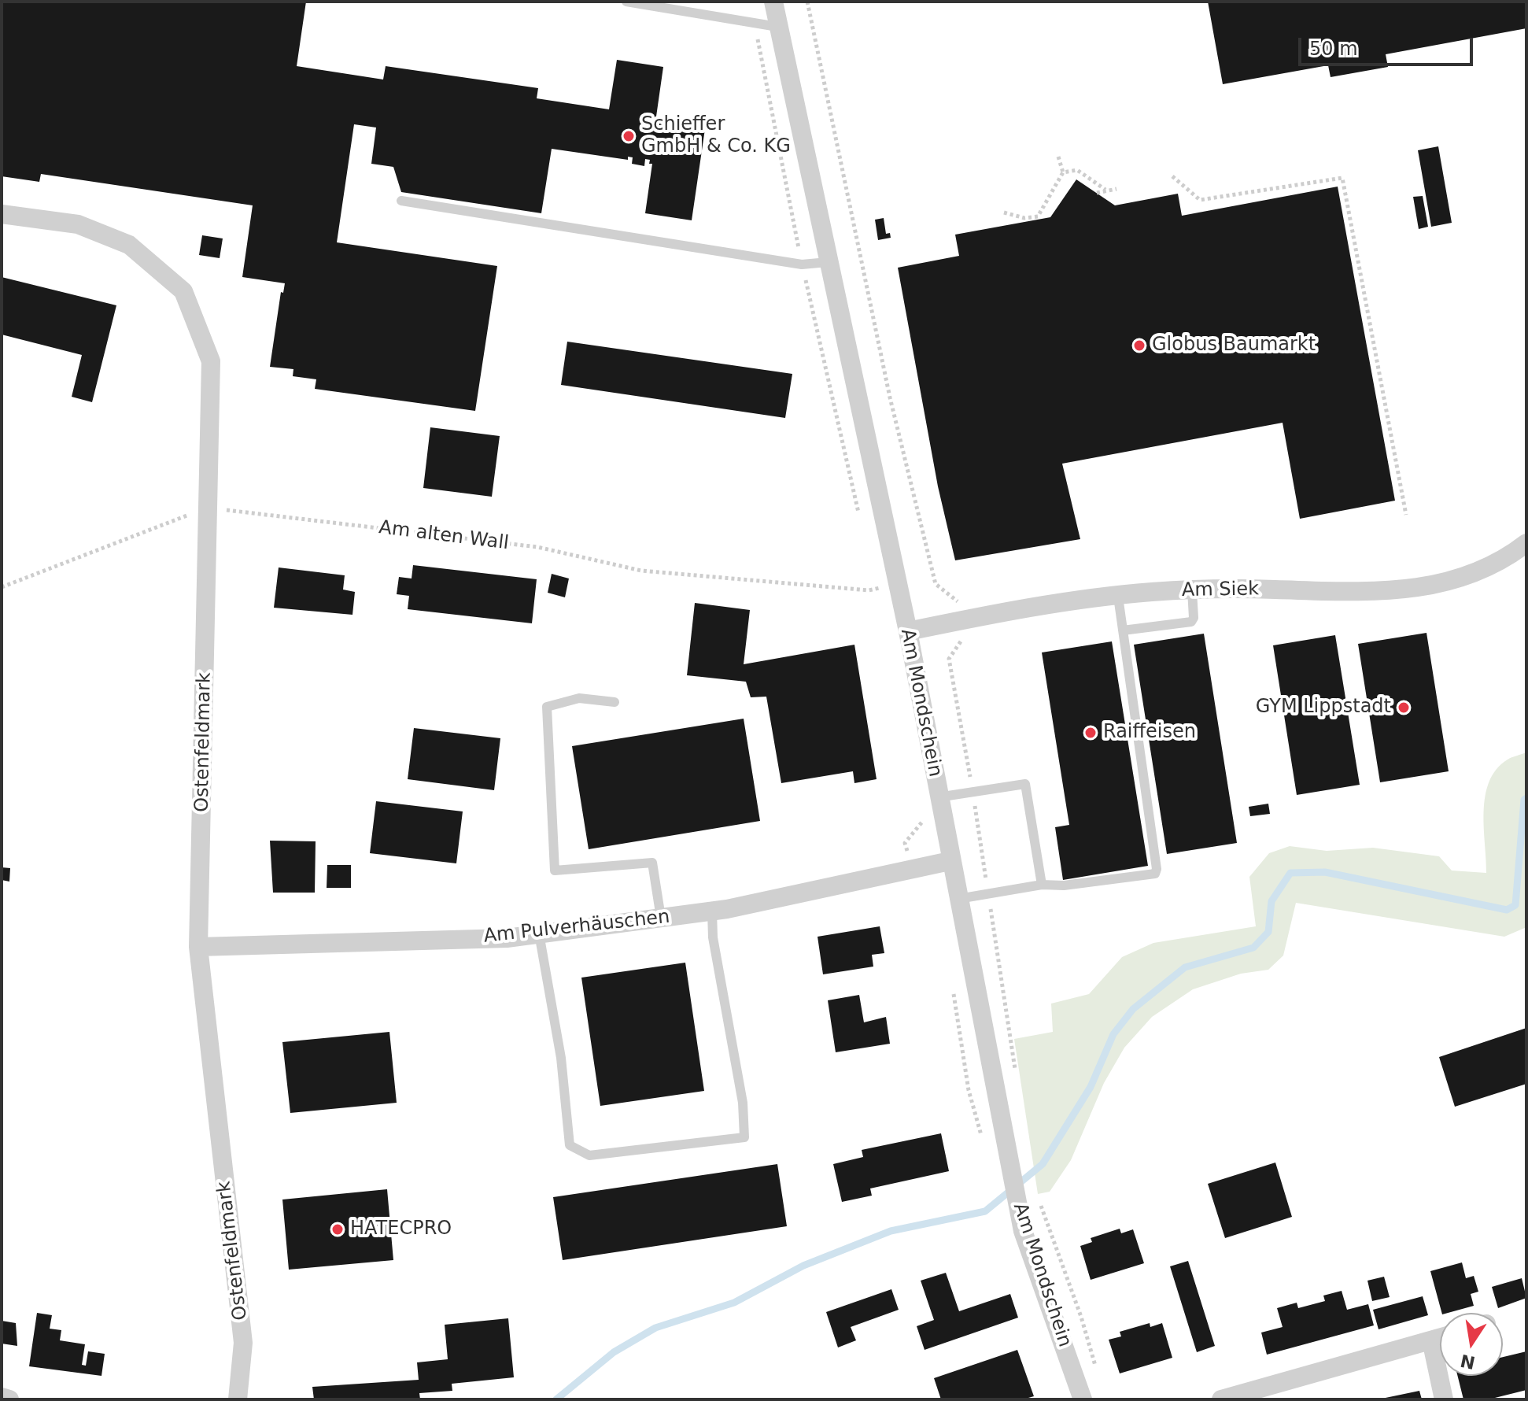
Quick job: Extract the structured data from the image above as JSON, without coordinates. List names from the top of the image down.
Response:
{
  "streets": {
    "street": [
      "Am Siek",
      "Am Mondschein",
      "Ostenfeldmark",
      "Am Pulverhäuschen"
    ],
    "path": ["Am alten Wall"]
  },
  "crossings": [
    ["Am alten Wall", "Am Mondschein"],
    ["Am alten Wall", "Ostenfeldmark"],
    ["Am Siek", "Am Mondschein"],
    ["Am Mondschein", "Am Pulverhäuschen"],
    ["Ostenfeldmark", "Am Pulverhäuschen"]
  ],
  "places": [
    "Schieffer GmbH & Co. KG",
    "Globus Baumarkt",
    "GYM Lippstadt",
    "Raiffeisen",
    "HATECPRO"
  ],
  "scale_bar": "50 m",
  "north": "bottom"
}
